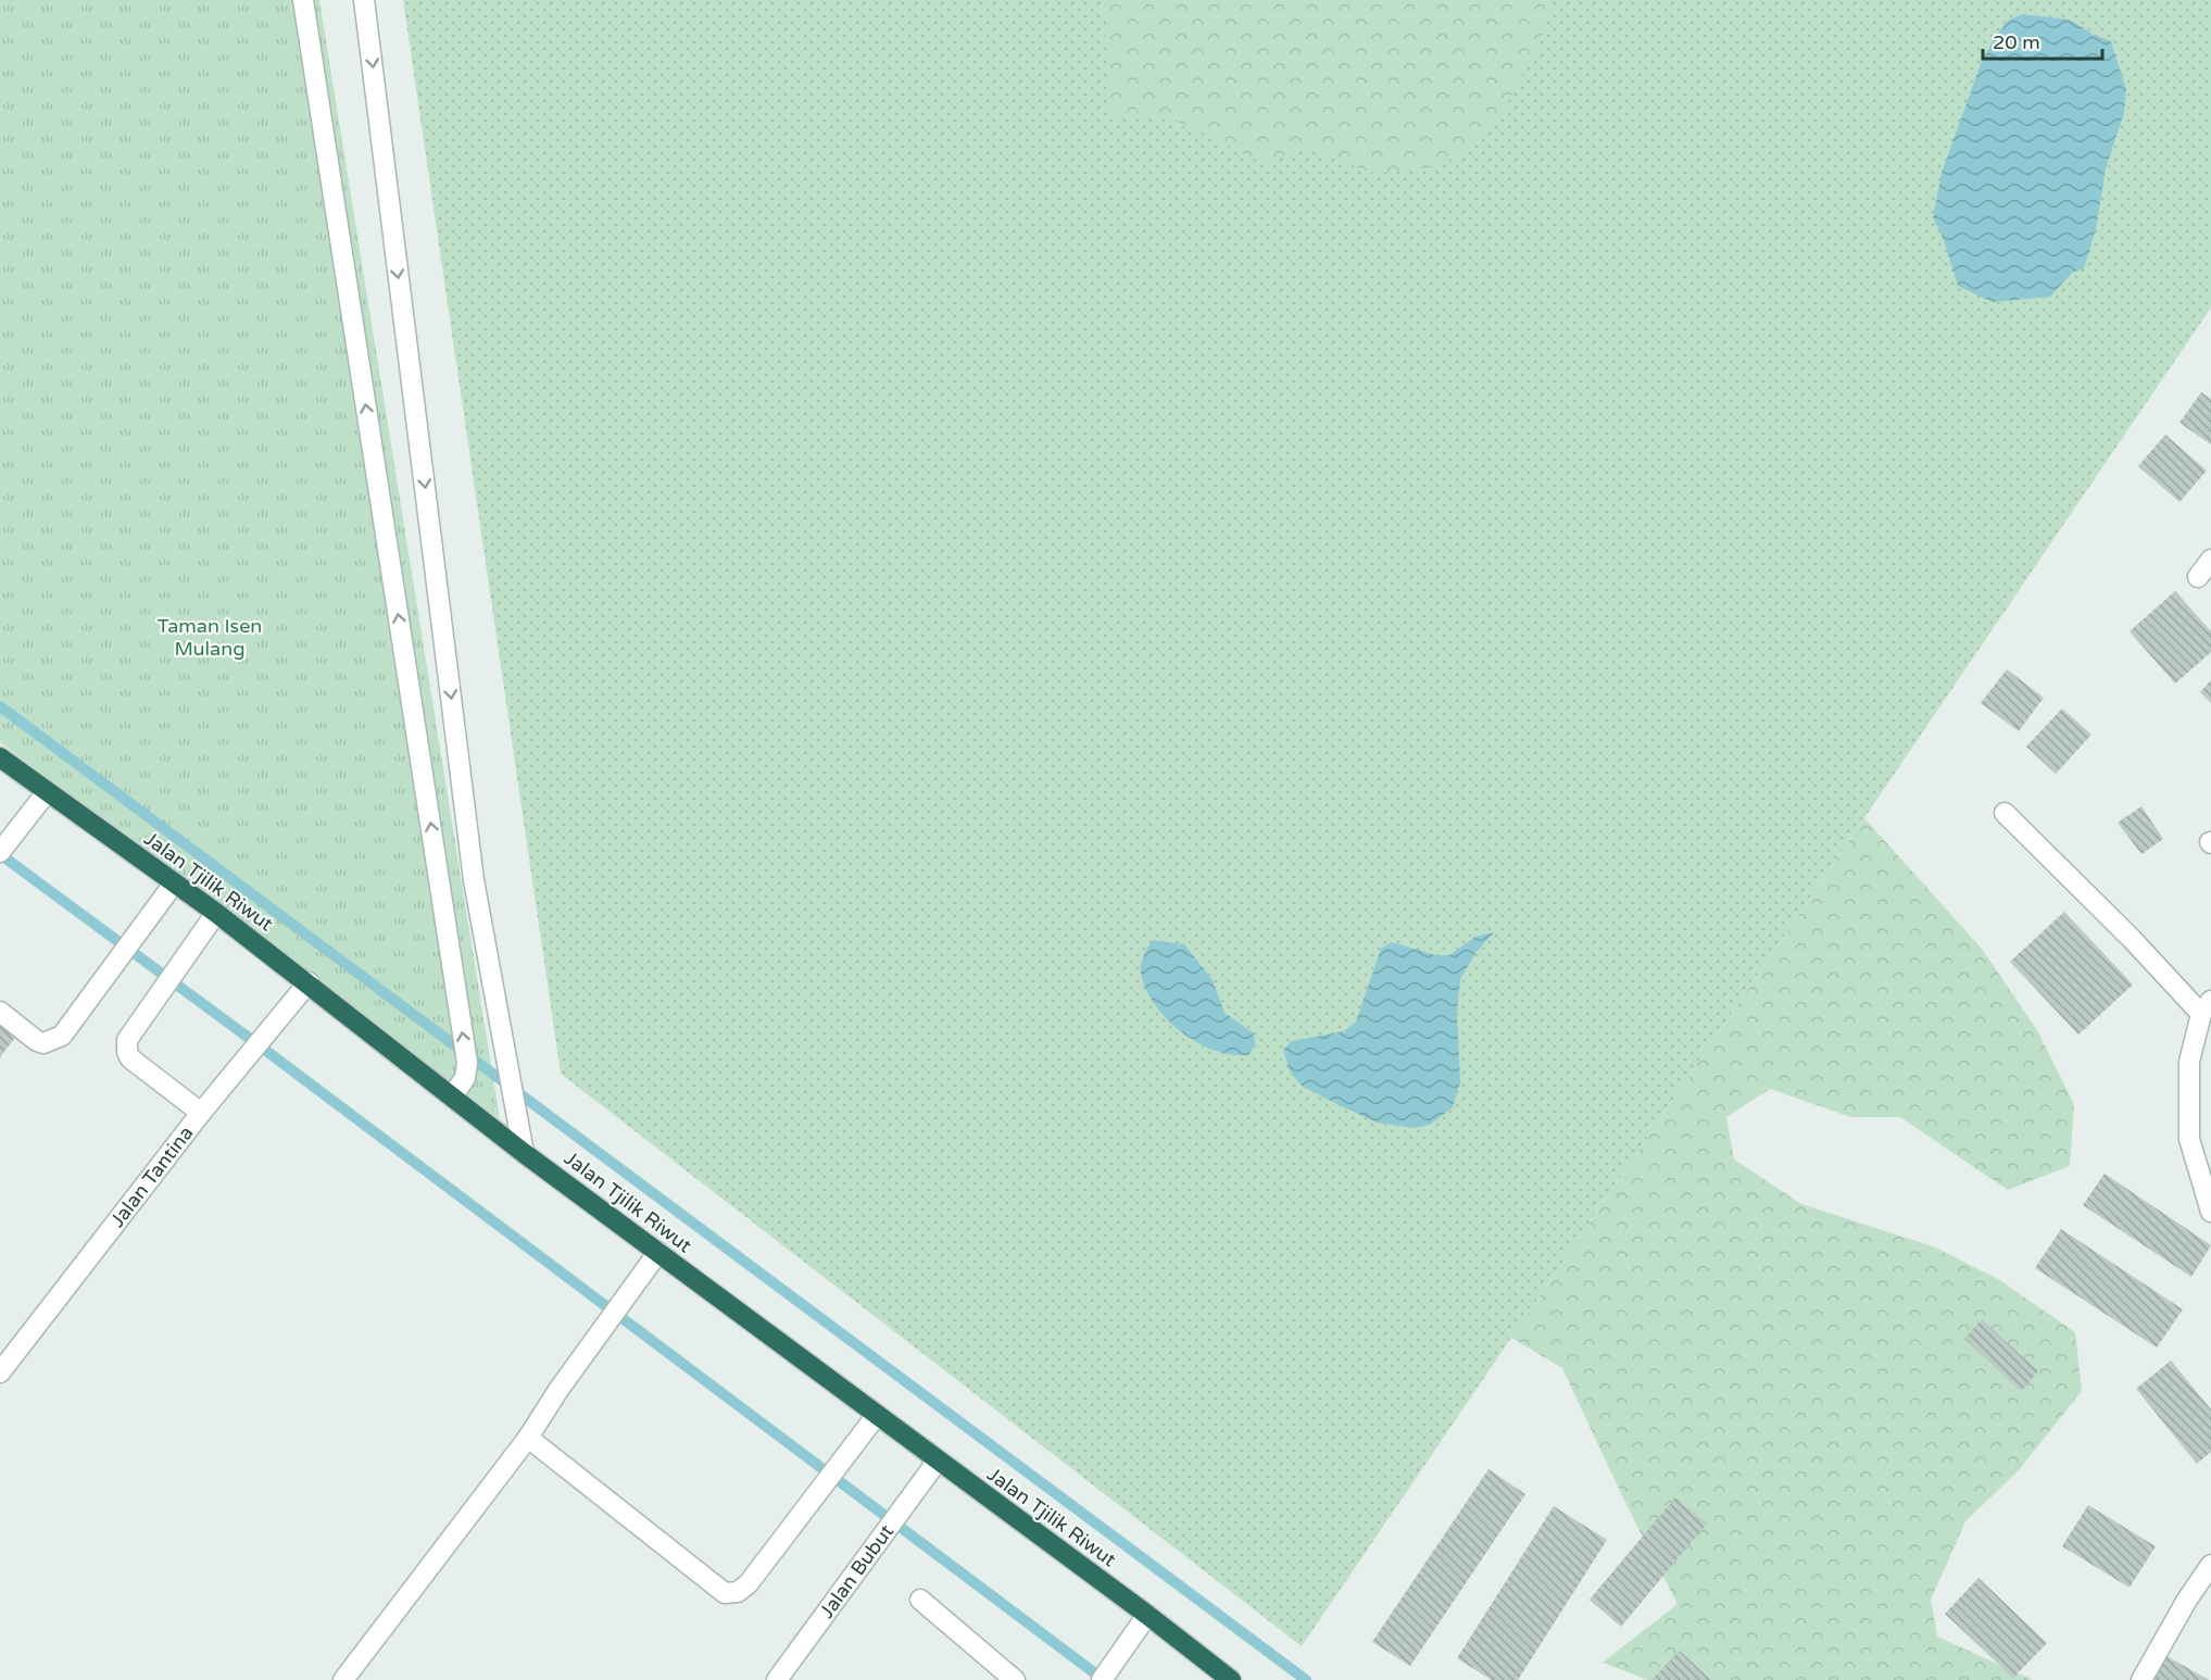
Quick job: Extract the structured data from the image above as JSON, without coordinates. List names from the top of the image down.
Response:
{
  "streets": {
    "highway": ["Jalan Tjilik Riwut"],
    "street": ["Jalan Tantina", "Jalan Bubut"]
  },
  "crossings": [
    ["Jalan Tjilik Riwut", "Jalan Tantina"],
    ["Jalan Tjilik Riwut", "Jalan Bubut"]
  ],
  "parks": ["Taman Isen Mulang"],
  "scale_bar": "20 m"
}
